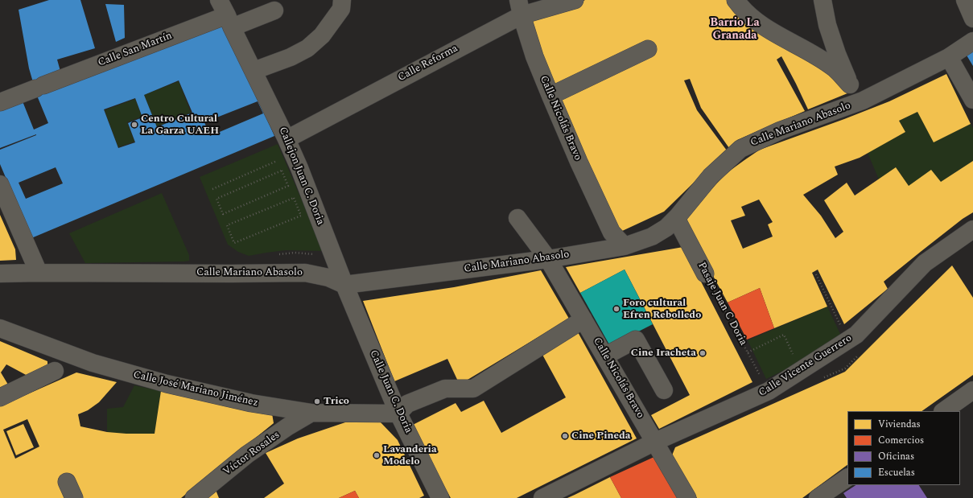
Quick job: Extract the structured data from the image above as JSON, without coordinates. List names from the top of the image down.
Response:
{
  "streets": {
    "street": [
      "Calle San Martín",
      "Calle Reforma",
      "Calle Nicolás Bravo",
      "Calle Mariano Abasolo",
      "Callejon Juan C. Doria",
      "Pasaje Juan C Doria",
      "Calle Vicente Guerrero",
      "Calle José Mariano Jiménez",
      "Calle Juan C. Doria",
      "Víctor Rosales"
    ]
  },
  "crossings": [
    ["Calle San Martín", "Callejon Juan C. Doria"],
    ["Calle Reforma", "Calle Nicolás Bravo"],
    ["Calle Reforma", "Callejon Juan C. Doria"],
    ["Calle Nicolás Bravo", "Calle Mariano Abasolo"],
    ["Calle Nicolás Bravo", "Calle Vicente Guerrero"],
    ["Calle Mariano Abasolo", "Callejon Juan C. Doria"],
    ["Calle Mariano Abasolo", "Pasaje Juan C Doria"],
    ["Calle Mariano Abasolo", "Calle Juan C. Doria"],
    ["Callejon Juan C. Doria", "Calle Juan C. Doria"],
    ["Pasaje Juan C Doria", "Calle Vicente Guerrero"],
    ["Calle José Mariano Jiménez", "Calle Juan C. Doria"],
    ["Calle José Mariano Jiménez", "Víctor Rosales"]
  ],
  "districts": ["Barrio La Granada"],
  "places": [
    "Centro Cultural La Garza UAEH",
    "Foro cultural Efren Rebolledo",
    "Cine Iracheta",
    "Trico",
    "Cine Pineda",
    "Lavanderia Modelo"
  ],
  "legend": [
    "Viviendas",
    "Comercios",
    "Oficinas",
    "Escuelas"
  ]
}
